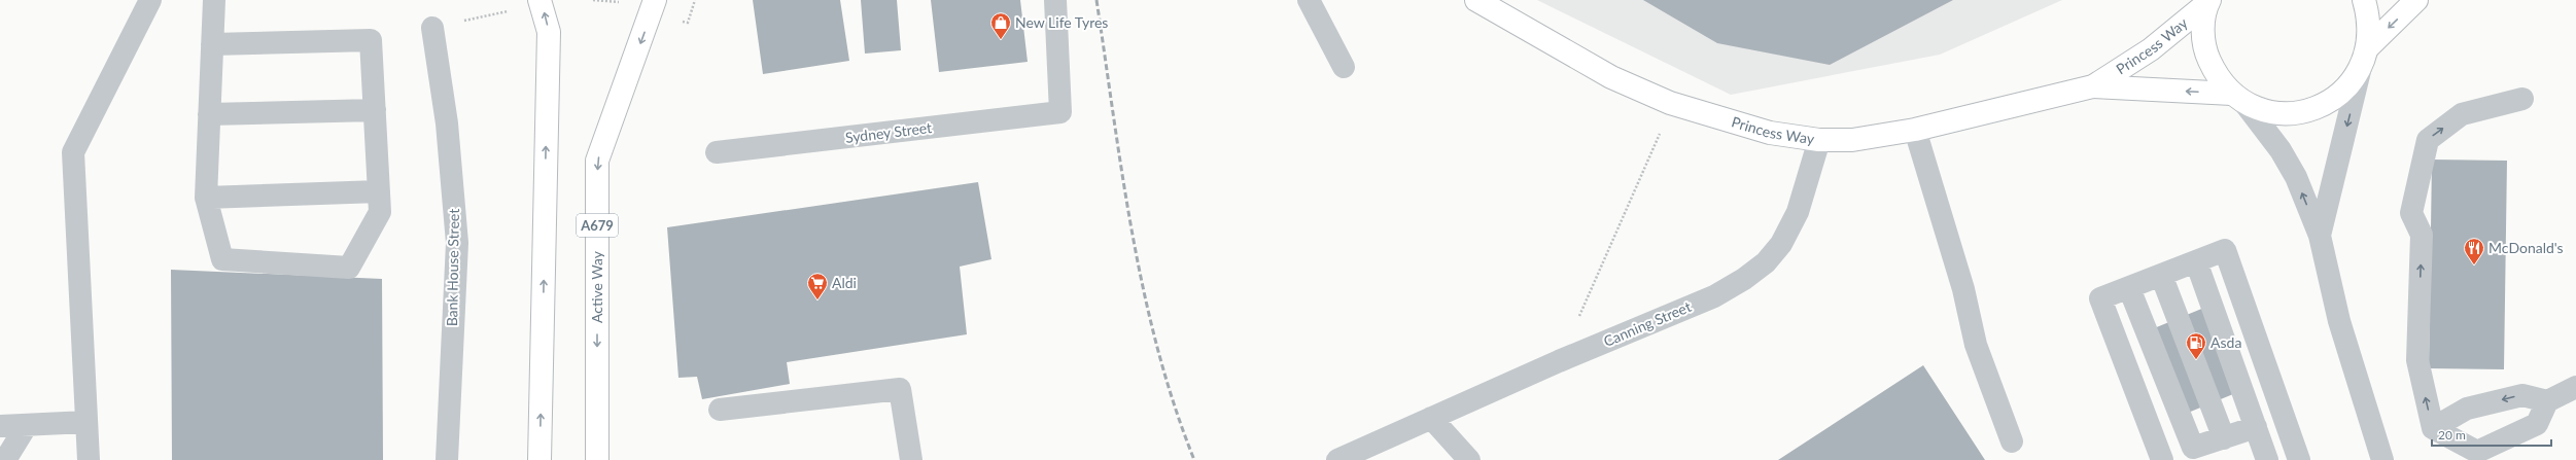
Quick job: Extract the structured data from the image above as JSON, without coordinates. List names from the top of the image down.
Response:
{
  "streets": {
    "main road": ["Princess Way", "A679", "Active Way"],
    "street": ["Sydney Street", "Bank House Street", "Canning Street"]
  },
  "crossings": [
    ["Princess Way", "Canning Street"]
  ],
  "places": {
    "shop": ["New Life Tyres"],
    "restaurant": ["McDonald's"],
    "supermarket": ["Aldi"],
    "fuel station": ["Asda"]
  },
  "scale_bar": "20 m"
}
